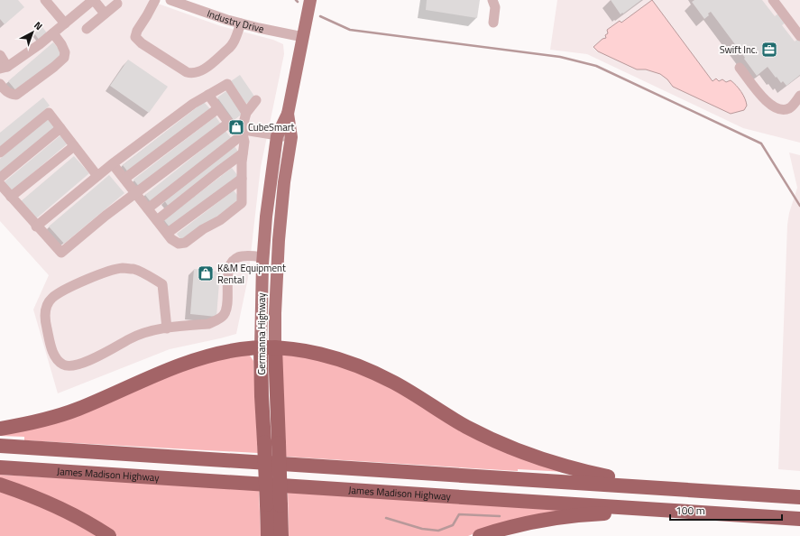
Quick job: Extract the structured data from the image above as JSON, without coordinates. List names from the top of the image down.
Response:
{
  "streets": {
    "highway": ["Germanna Highway", "James Madison Highway"],
    "street": ["Industry Drive"]
  },
  "crossings": [
    ["Industry Drive", "Germanna Highway"]
  ],
  "places": {
    "office": ["Swift Inc."],
    "shop": ["CubeSmart", "K&M Equipment Rental"]
  },
  "scale_bar": "100 m",
  "north": "top right"
}
